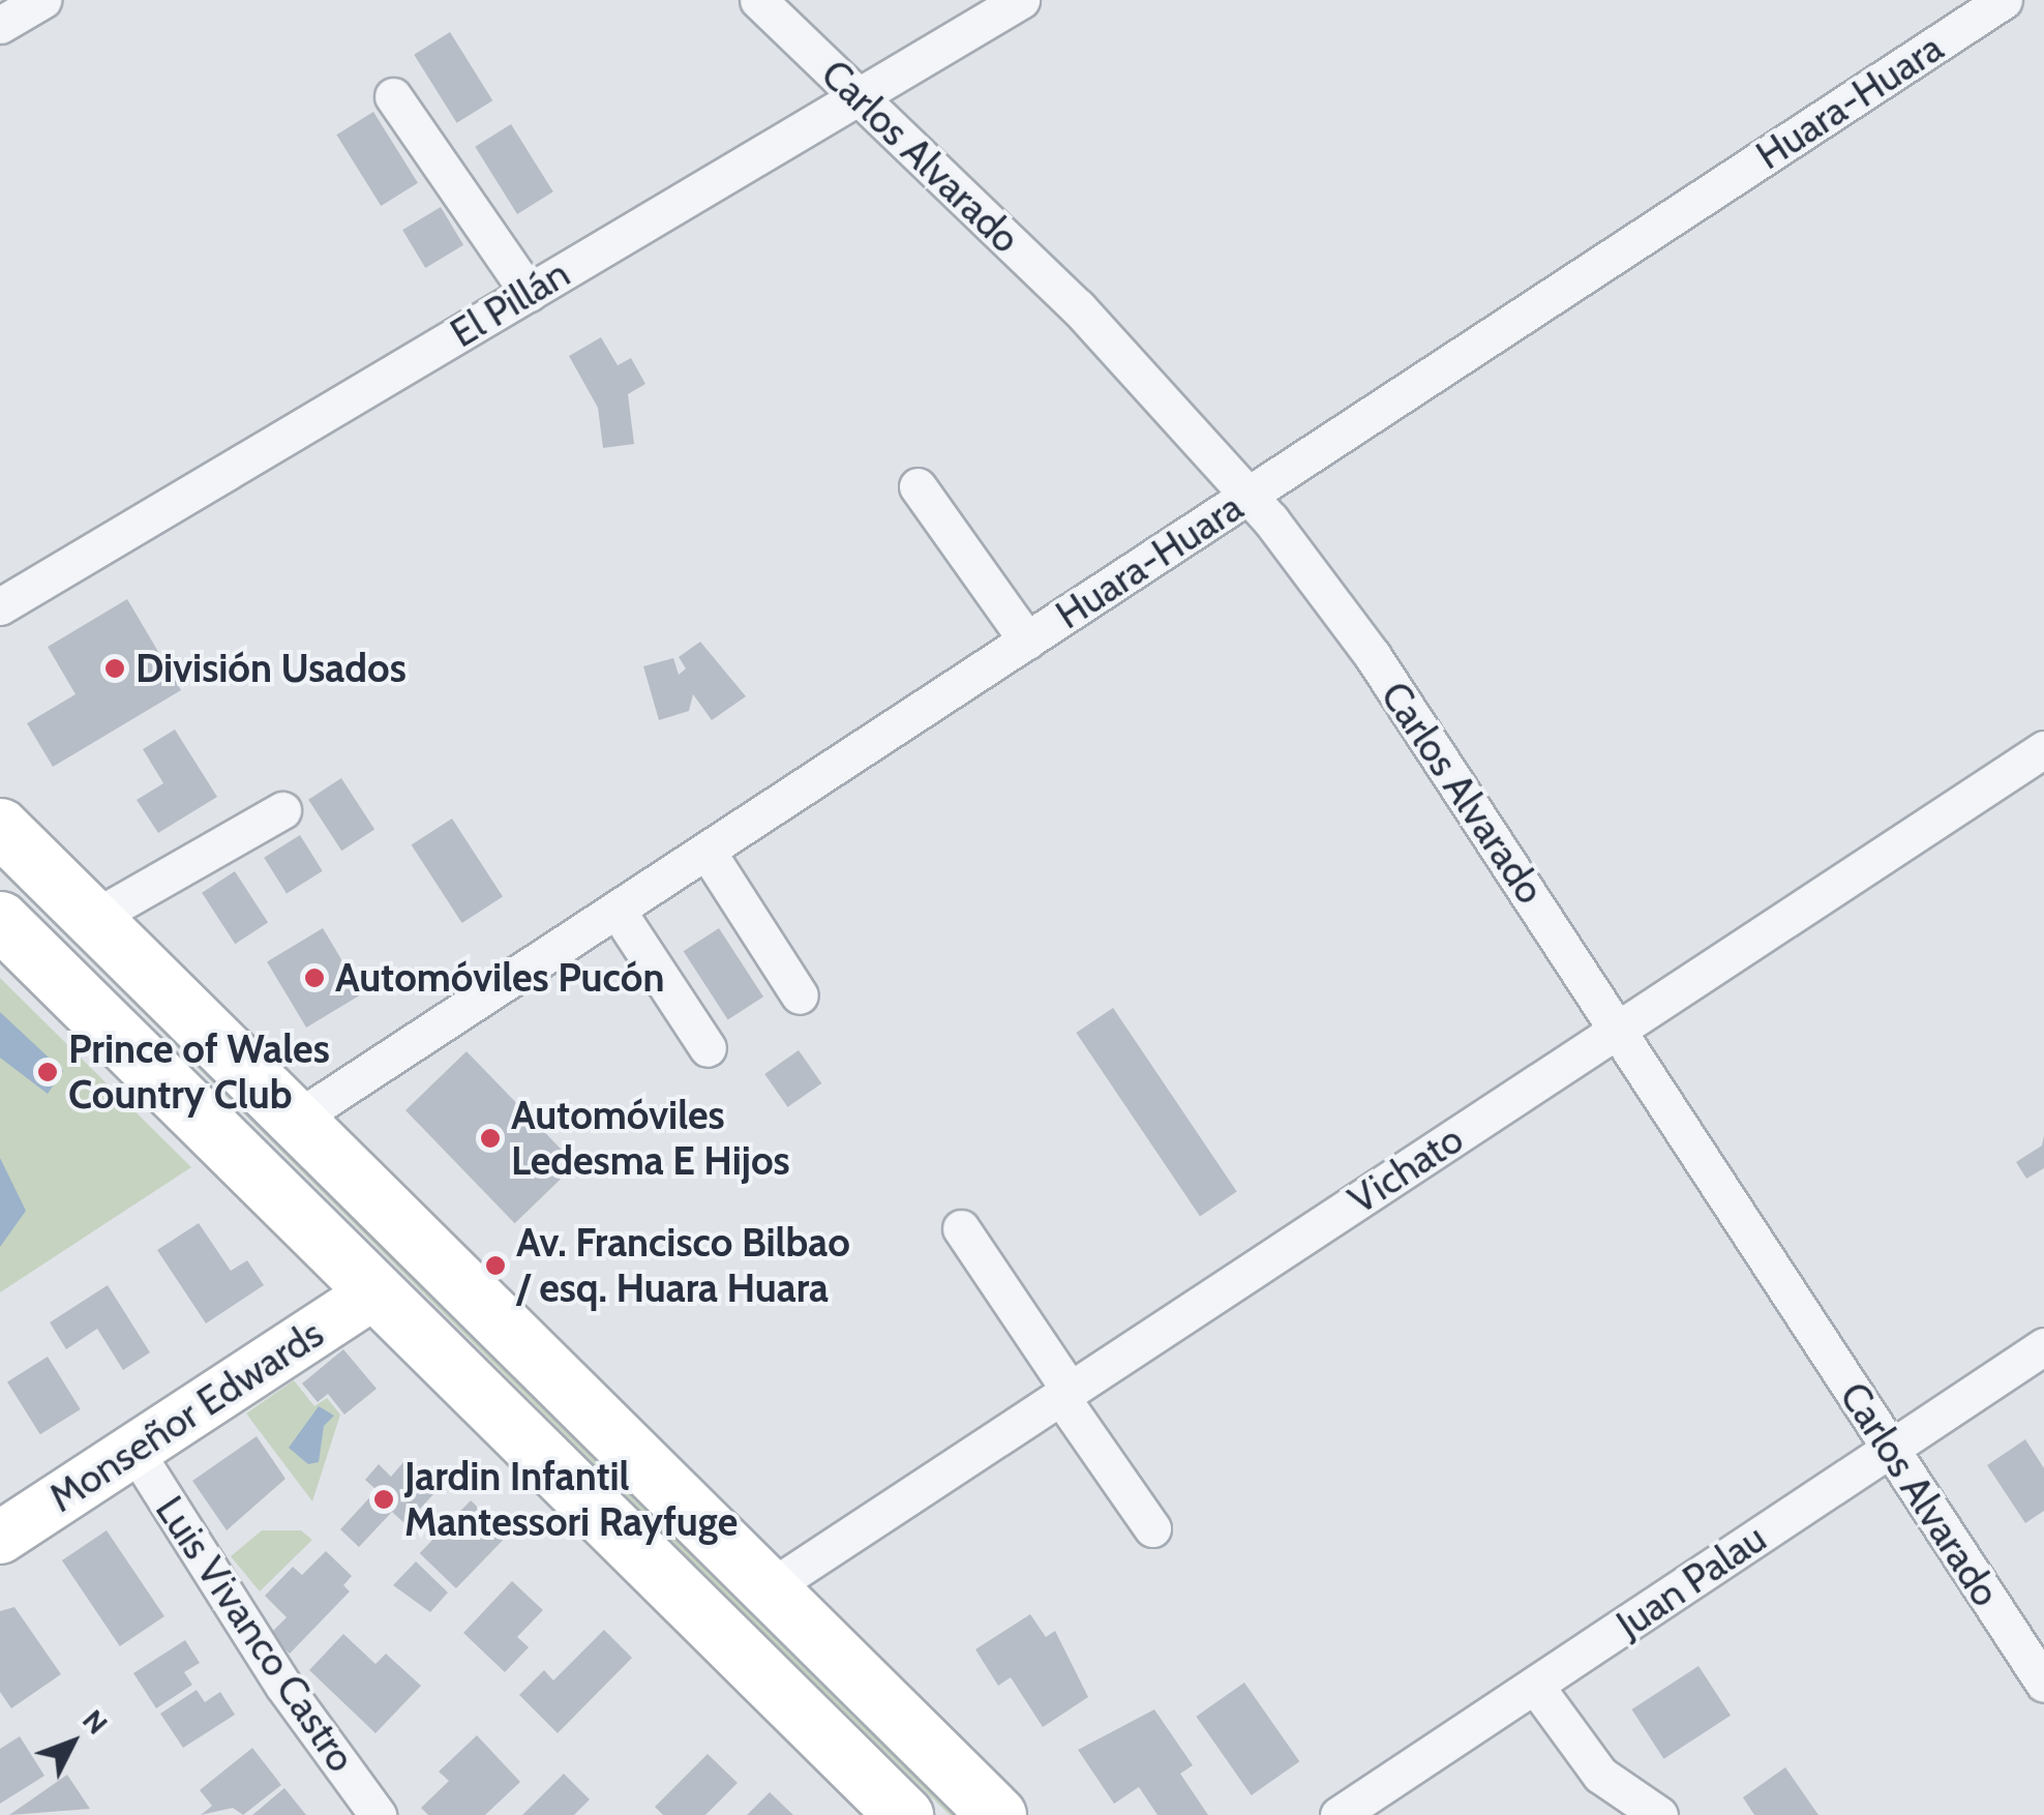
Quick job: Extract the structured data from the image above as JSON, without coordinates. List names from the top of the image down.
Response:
{
  "streets": {
    "street": [
      "Huara-Huara",
      "Carlos Alvarado",
      "El Pillán",
      "Vichato",
      "Monseñor Edwards",
      "Juan Palau",
      "Luis Vivanco Castro"
    ]
  },
  "crossings": [
    ["Huara-Huara", "Carlos Alvarado"],
    ["Carlos Alvarado", "El Pillán"],
    ["Carlos Alvarado", "Vichato"],
    ["Carlos Alvarado", "Juan Palau"],
    ["Monseñor Edwards", "Luis Vivanco Castro"]
  ],
  "places": [
    "División Usados",
    "Automóviles Pucón",
    "Prince of Wales Country Club",
    "Automóviles Ledesma E Hijos",
    "Av. Francisco Bilbao / esq. Huara Huara",
    "Jardin Infantil Mantessori Rayfuge"
  ],
  "north": "top right"
}
